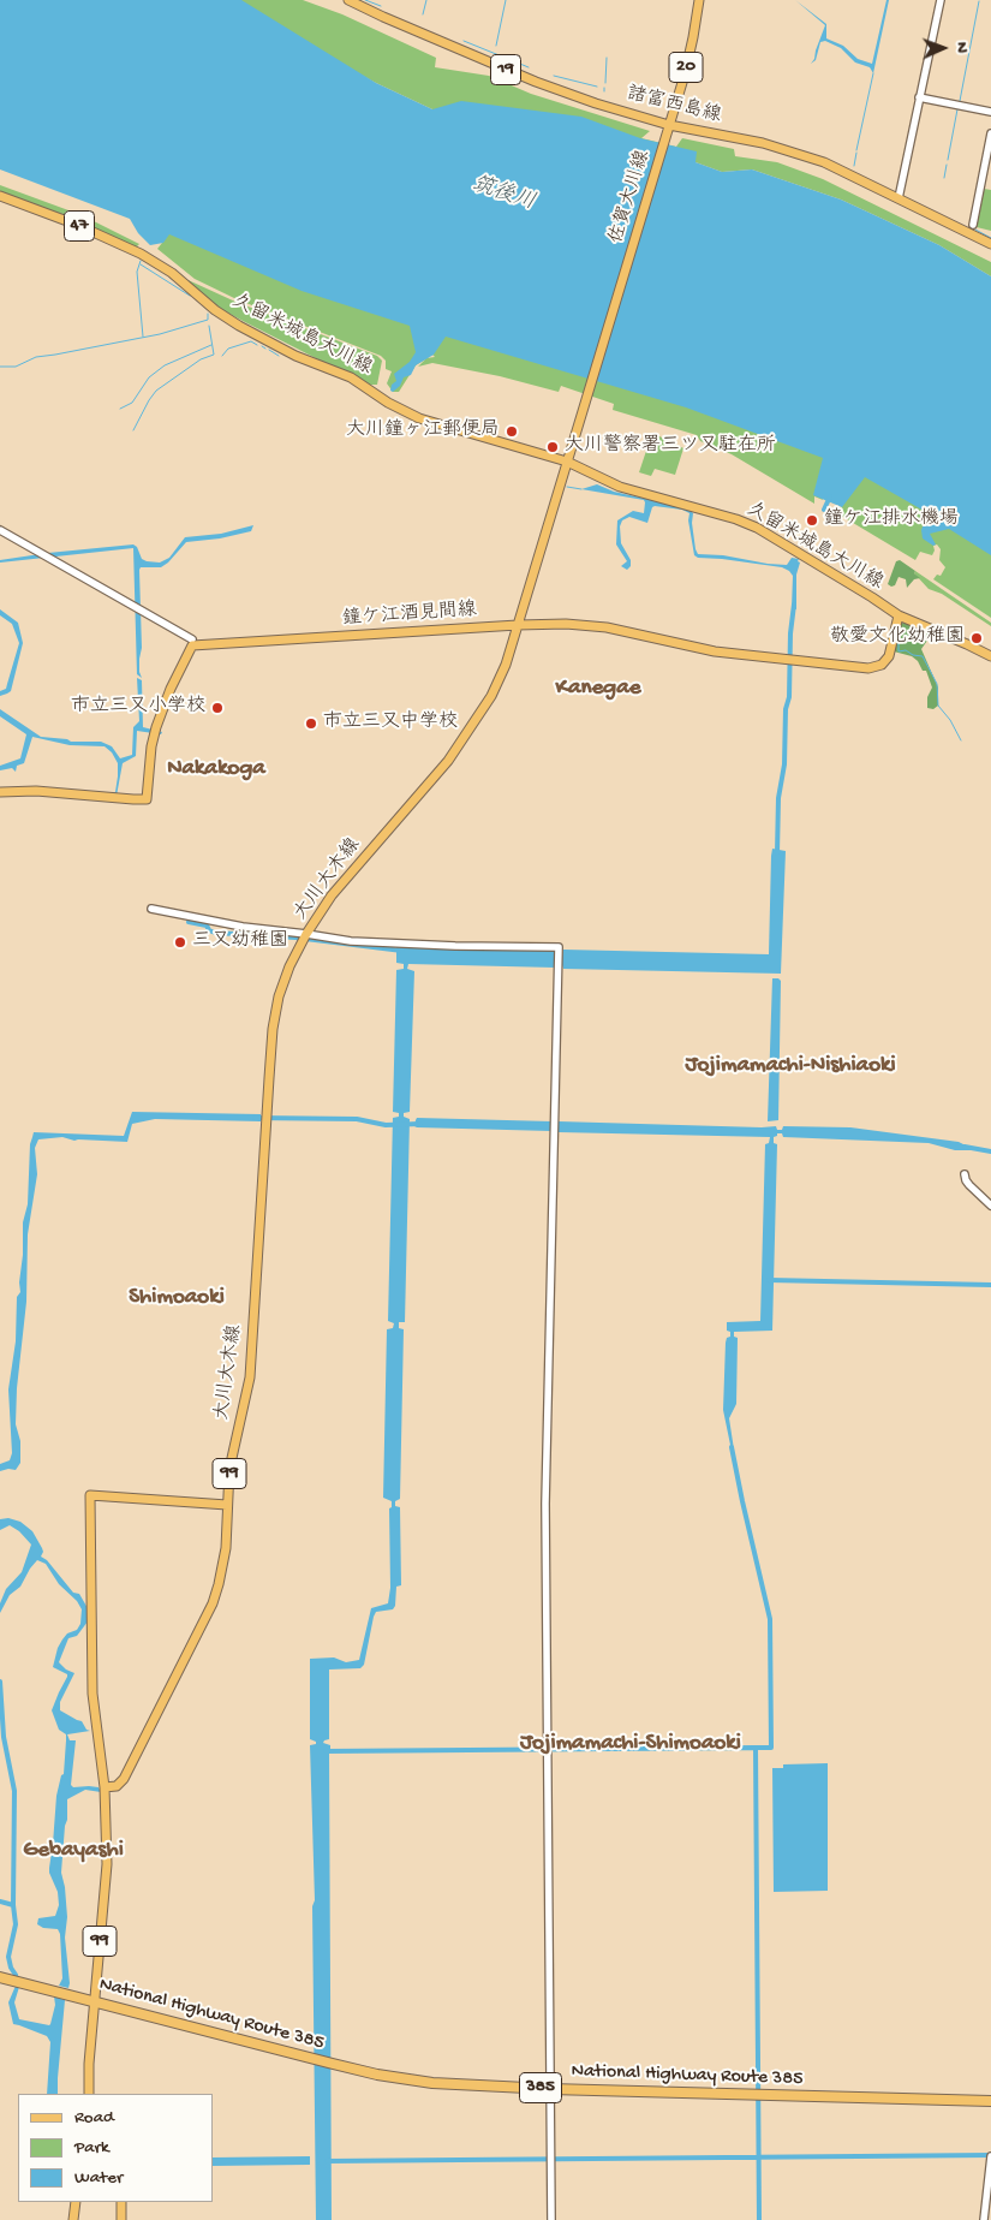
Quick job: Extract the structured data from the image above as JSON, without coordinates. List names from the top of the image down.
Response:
{
  "streets": {
    "highway": ["National Highway Route 385", "385"],
    "main road": [
      "20",
      "19",
      "諸富西島線",
      "佐賀大川線",
      "47",
      "久留米城島大川線",
      "鐘ケ江酒見間線",
      "大川大木線",
      "99"
    ]
  },
  "crossings": [
    ["諸富西島線", "佐賀大川線"],
    ["佐賀大川線", "久留米城島大川線"],
    ["佐賀大川線", "大川大木線"],
    ["久留米城島大川線", "鐘ケ江酒見間線"],
    ["久留米城島大川線", "大川大木線"],
    ["鐘ケ江酒見間線", "大川大木線"],
    ["大川大木線", "99"],
    ["99", "National Highway Route 385"]
  ],
  "districts": [
    "Kanegae",
    "Nakakoga",
    "Jojimamachi-Nishiaoki",
    "Shimoaoki",
    "Jojimamachi-Shimoaoki",
    "Gebayashi"
  ],
  "water": ["筑後川"],
  "places": [
    "大川鐘ヶ江郵便局",
    "大川警察署三ツ又駐在所",
    "鐘ケ江排水機場",
    "敬愛文化幼稚園",
    "市立三又小学校",
    "市立三又中学校",
    "三又幼稚園"
  ],
  "legend": ["Road", "Park", "Water"],
  "north": "right"
}
